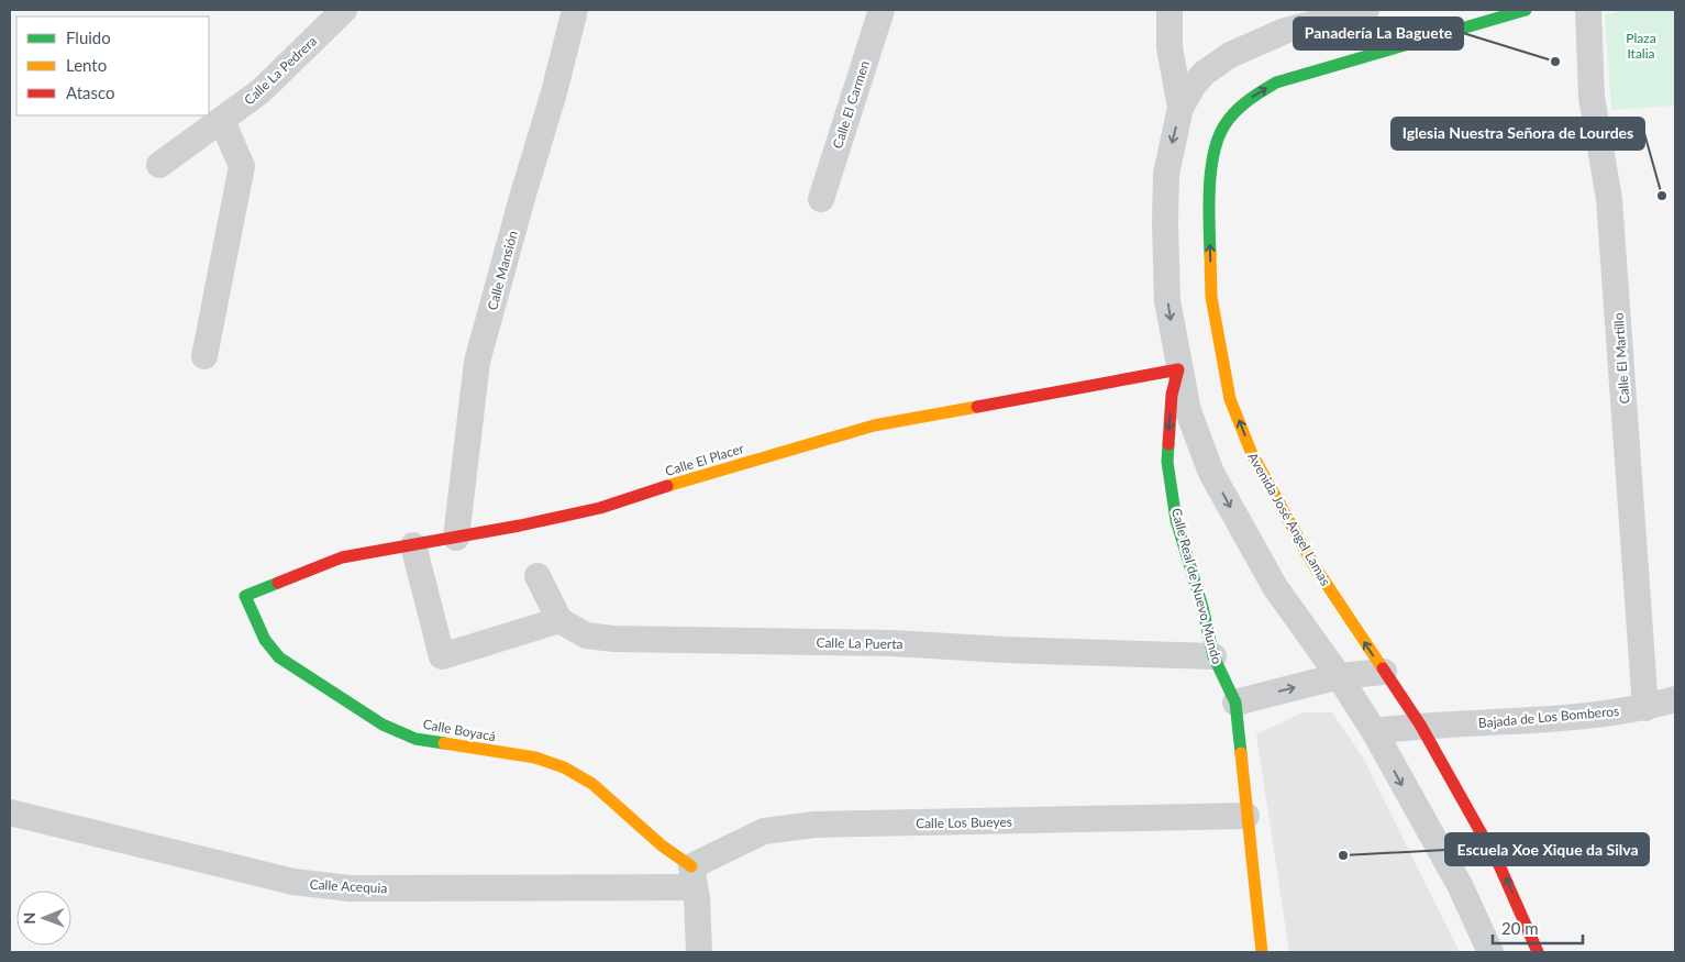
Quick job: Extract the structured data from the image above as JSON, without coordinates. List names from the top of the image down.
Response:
{
  "streets": {
    "street": [
      "Calle La Pedrera",
      "Calle El Carmen",
      "Calle Mansión",
      "Calle El Martillo",
      "Calle El Placer",
      "Avenida José Angel Lamas",
      "Calle Real de Nuevo Mundo",
      "Calle La Puerta",
      "Bajada de Los Bomberos",
      "Calle Boyacá",
      "Calle Los Bueyes",
      "Calle Acequia"
    ]
  },
  "crossings": [
    ["Calle Mansión", "Calle El Placer"],
    ["Calle El Martillo", "Bajada de Los Bomberos"],
    ["Calle El Placer", "Calle Real de Nuevo Mundo"],
    ["Calle El Placer", "Calle Boyacá"],
    ["Avenida José Angel Lamas", "Bajada de Los Bomberos"],
    ["Calle Real de Nuevo Mundo", "Calle La Puerta"],
    ["Calle Real de Nuevo Mundo", "Calle Los Bueyes"],
    ["Calle Boyacá", "Calle Los Bueyes"],
    ["Calle Boyacá", "Calle Acequia"],
    ["Calle Los Bueyes", "Calle Acequia"]
  ],
  "parks": ["Plaza Italia"],
  "places": ["Panadería La Baguete", "Iglesia Nuestra Señora de Lourdes", "Escuela Xoe Xique da Silva"],
  "legend": ["Fluido", "Lento", "Atasco"],
  "scale_bar": "20 m",
  "north": "left"
}
